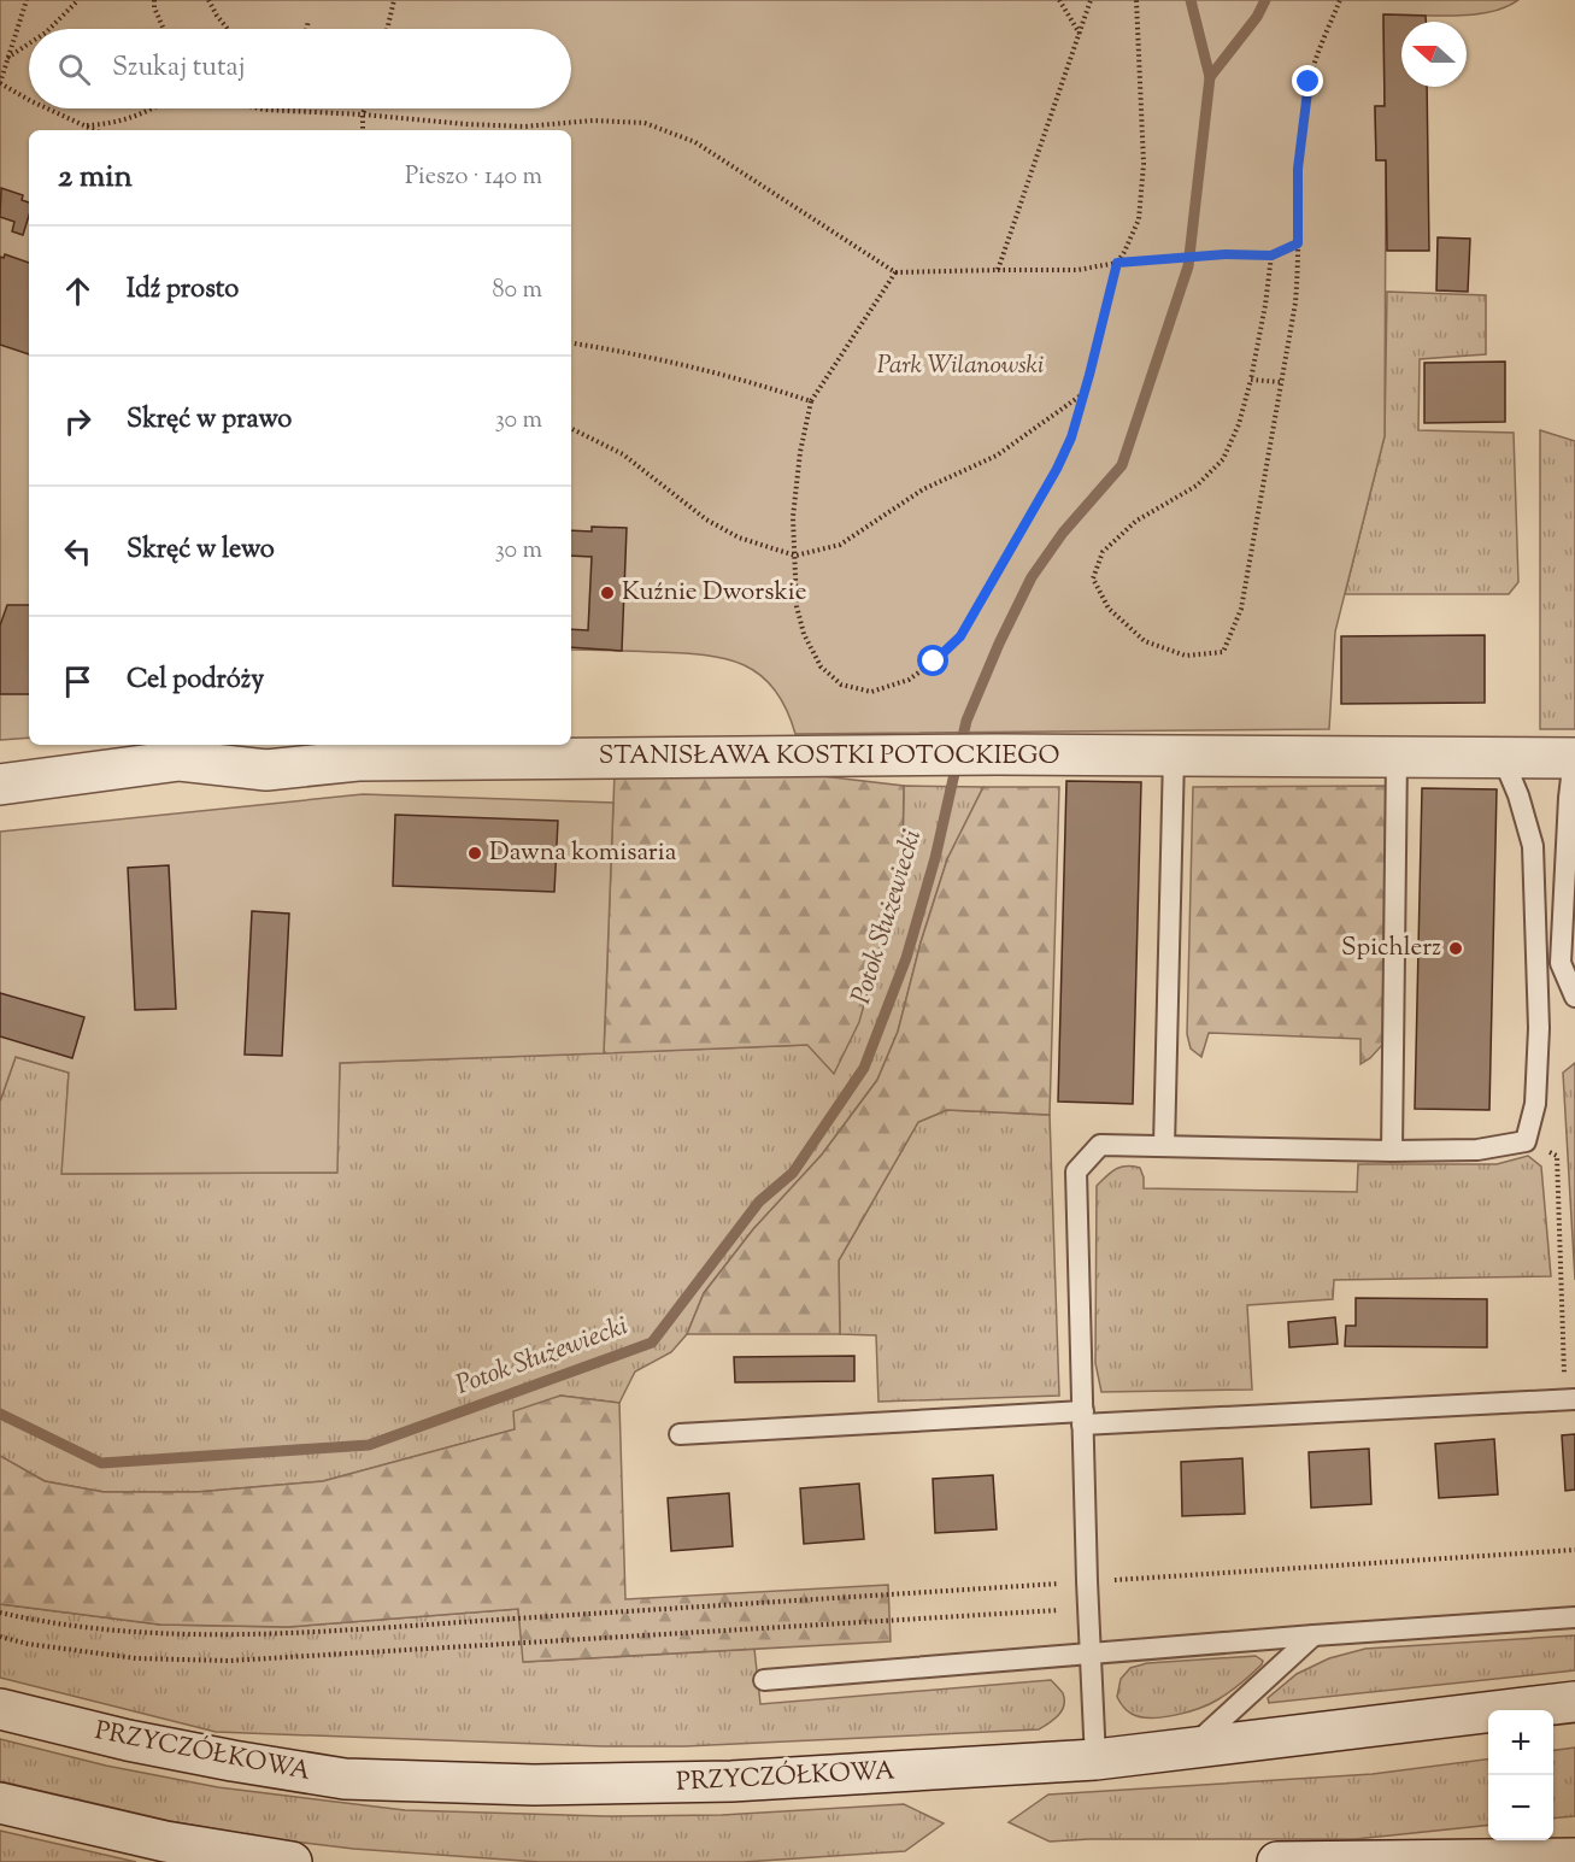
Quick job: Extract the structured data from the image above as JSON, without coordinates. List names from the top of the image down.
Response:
{
  "streets": {
    "main road": ["STANISŁAWA KOSTKI POTOCKIEGO", "PRZYCZÓŁKOWA"]
  },
  "water": ["Potok Służewiecki"],
  "parks": ["Park Wilanowski"],
  "places": ["Kuźnie Dworskie", "Dawna komisaria", "Spichlerz"],
  "north": "left",
  "page": {
    "search": "Szukaj tutaj",
    "heading": ["2 min", "Pieszo · 140 m"],
    "list": [
      ["Idź prosto", "80 m"],
      ["Skręć w prawo", "30 m"],
      ["Skręć w lewo", "30 m"],
      "Cel podróży"
    ],
    "map_buttons": ["+", "−"]
  }
}
